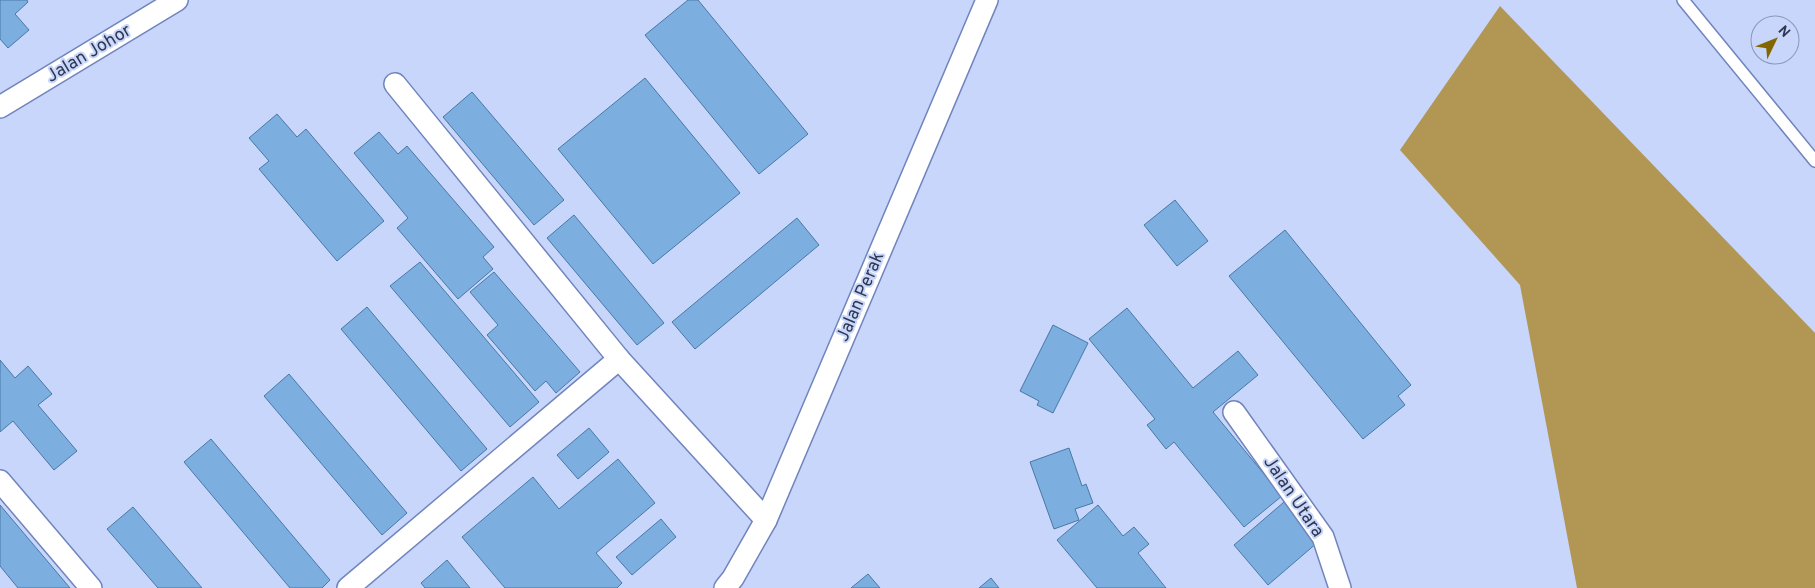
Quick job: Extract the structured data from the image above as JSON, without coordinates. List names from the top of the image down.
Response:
{
  "streets": {
    "street": ["Jalan Johor", "Jalan Perak", "Jalan Utara"]
  },
  "north": "top right"
}
